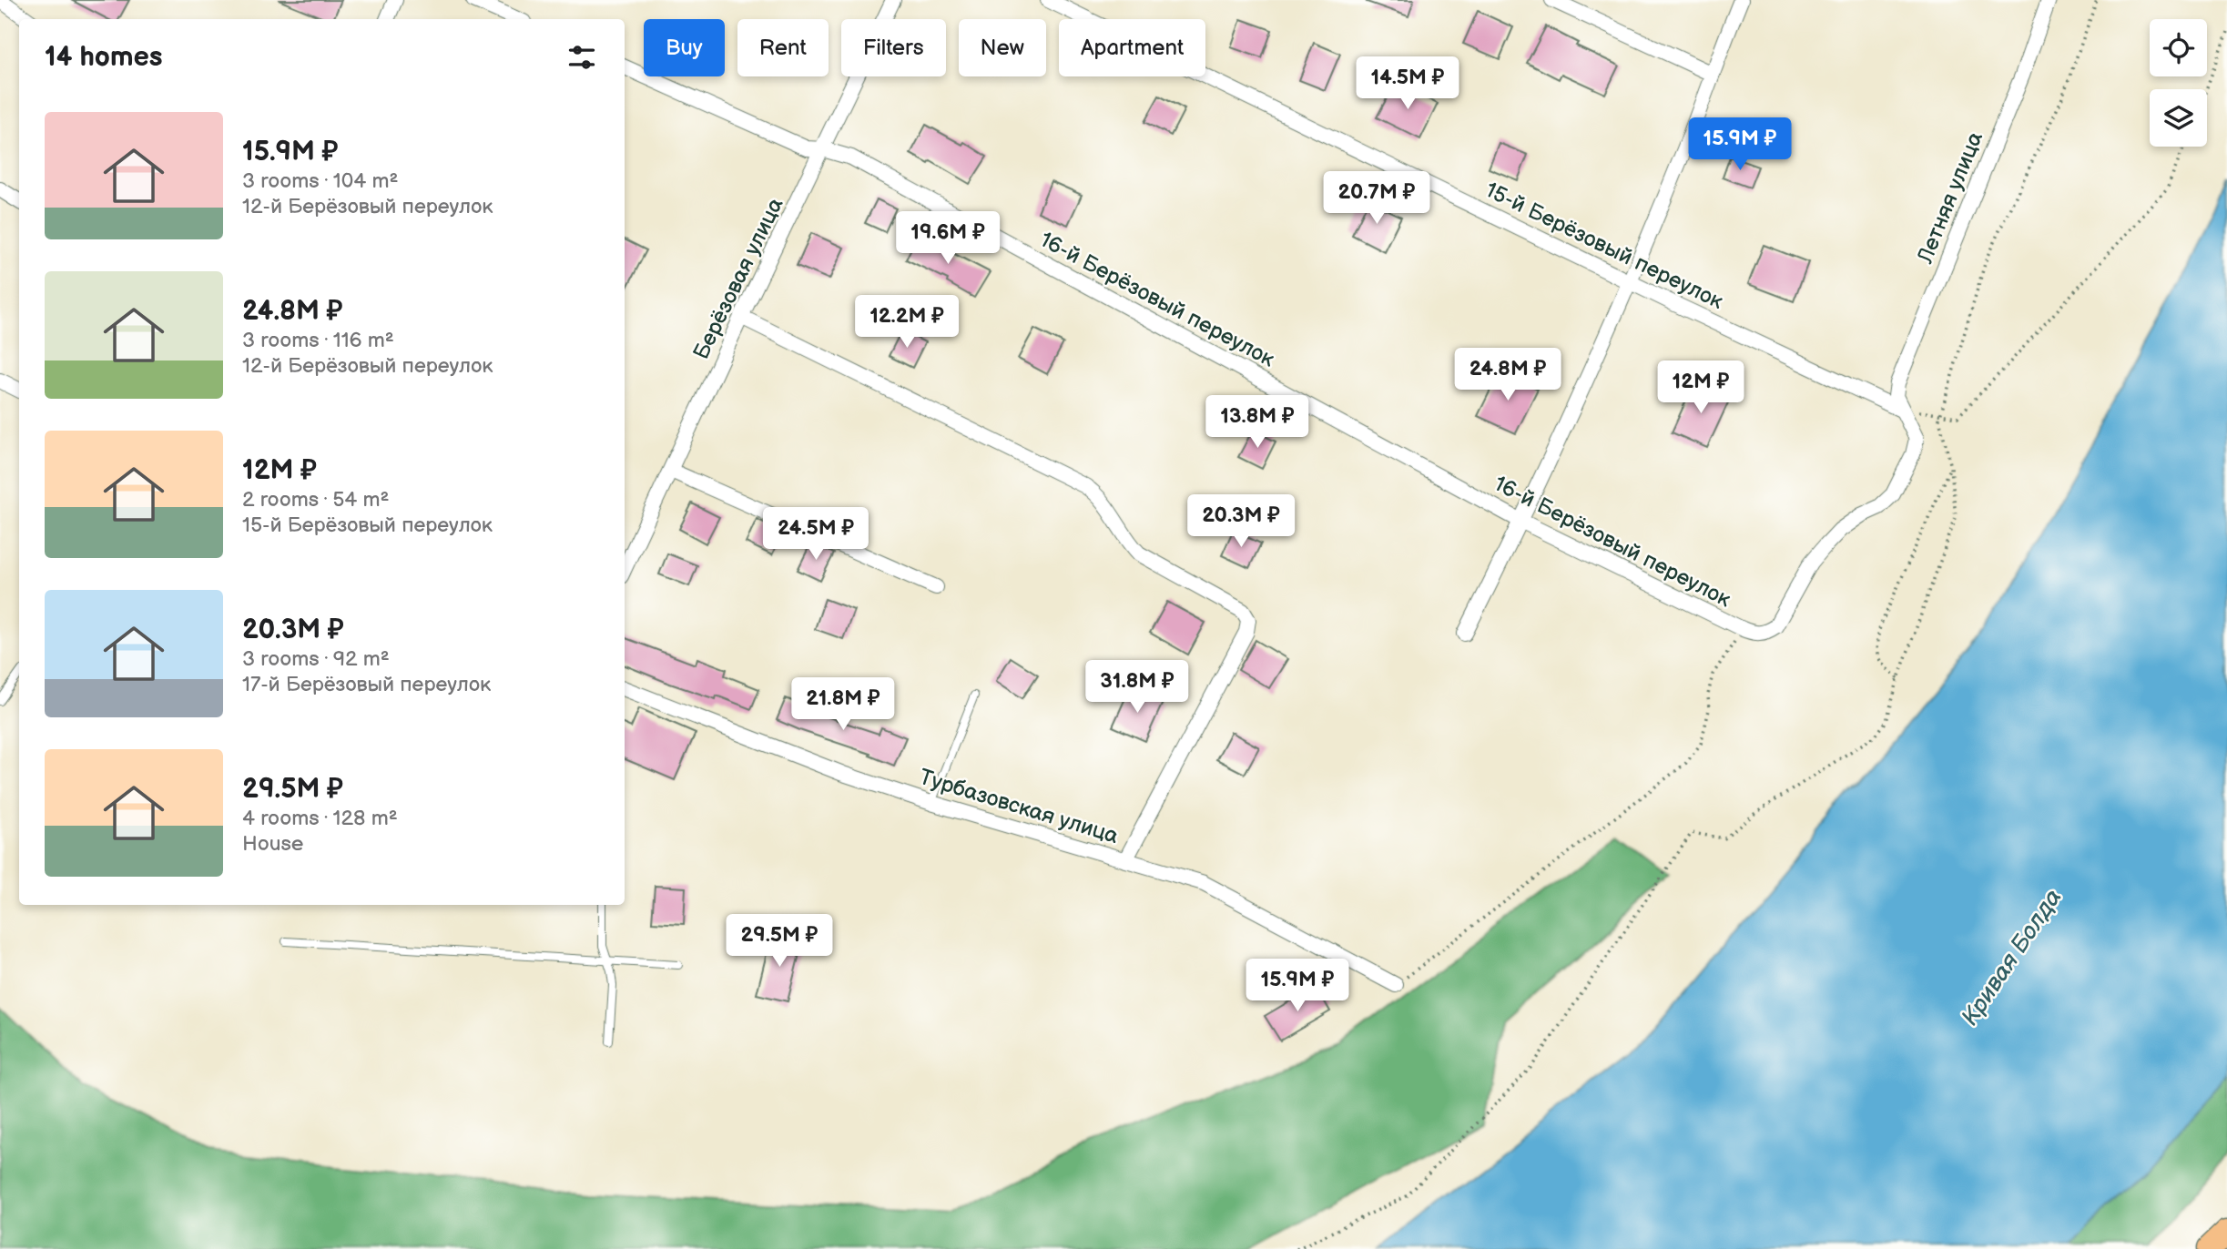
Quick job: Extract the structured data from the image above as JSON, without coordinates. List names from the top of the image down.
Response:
{
  "streets": {
    "street": [
      "Летняя улица",
      "15-й Берёзовый переулок",
      "Берёзовая улица",
      "16-й Берёзовый переулок",
      "Турбазовская улица"
    ]
  },
  "crossings": [
    ["Летняя улица", "15-й Берёзовый переулок"],
    ["Берёзовая улица", "16-й Берёзовый переулок"]
  ],
  "water": ["Кривая Болда"],
  "page": {
    "chip": [
      "Buy",
      "Rent",
      "Filters",
      "New",
      "Apartment"
    ],
    "heading": "14 homes",
    "price": [
      "14.5M ₽",
      "15.9M ₽",
      "20.7M ₽",
      "19.6M ₽",
      "12.2M ₽",
      "24.8M ₽",
      "12M ₽",
      "13.8M ₽",
      "20.3M ₽",
      "24.5M ₽",
      "31.8M ₽",
      "21.8M ₽",
      "29.5M ₽",
      "15.9M ₽"
    ],
    "list": [
      {
        "name": "15.9M ₽",
        "note": "3 rooms · 104 m² · 12-й Берёзовый переулок"
      },
      {
        "name": "24.8M ₽",
        "note": "3 rooms · 116 m² · 12-й Берёзовый переулок"
      },
      {
        "name": "12M ₽",
        "note": "2 rooms · 54 m² · 15-й Берёзовый переулок"
      },
      {
        "name": "20.3M ₽",
        "note": "3 rooms · 92 m² · 17-й Берёзовый переулок"
      },
      {
        "name": "29.5M ₽",
        "note": "4 rooms · 128 m² · House"
      }
    ]
  }
}
